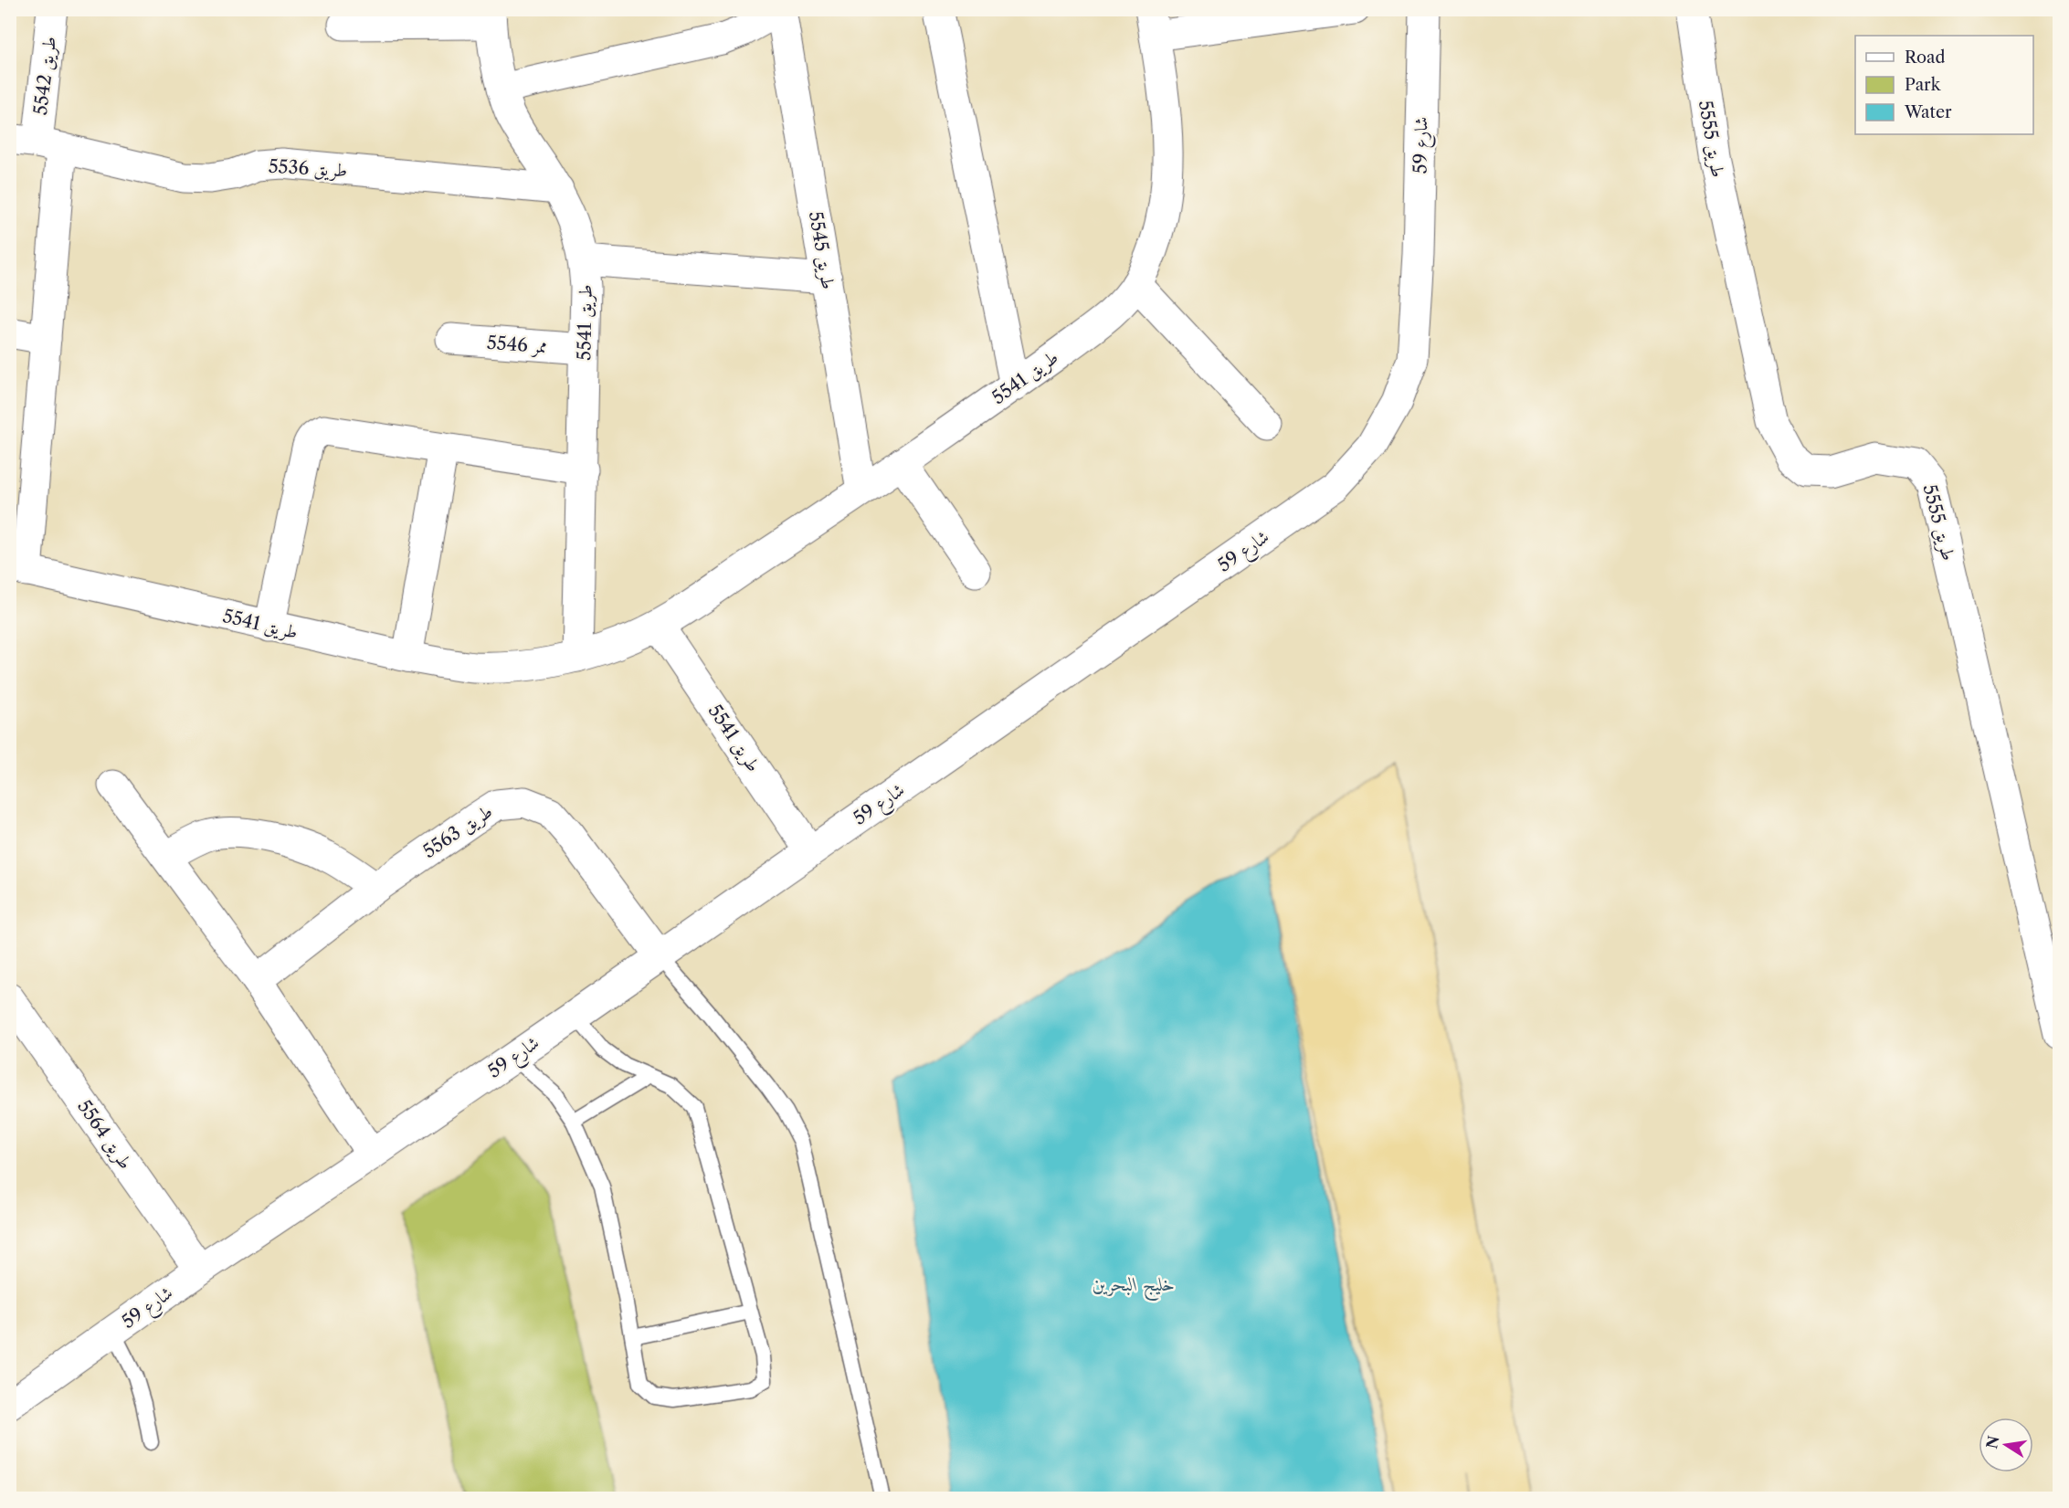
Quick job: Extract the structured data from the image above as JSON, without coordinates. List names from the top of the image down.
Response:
{
  "streets": {
    "street": [
      "طريق 5542",
      "طريق 5555",
      "شارع 59",
      "طريق 5536",
      "طريق 5545",
      "طريق 5541",
      "ممر 5546",
      "طريق 5563",
      "طريق 5564"
    ]
  },
  "crossings": [
    ["طريق 5542", "طريق 5536"],
    ["شارع 59", "طريق 5541"],
    ["شارع 59", "طريق 5563"],
    ["شارع 59", "طريق 5564"],
    ["طريق 5536", "طريق 5541"],
    ["طريق 5545", "طريق 5541"],
    ["طريق 5541", "ممر 5546"]
  ],
  "water": ["خليج البحرين"],
  "legend": ["Road", "Park", "Water"],
  "north": "left"
}
